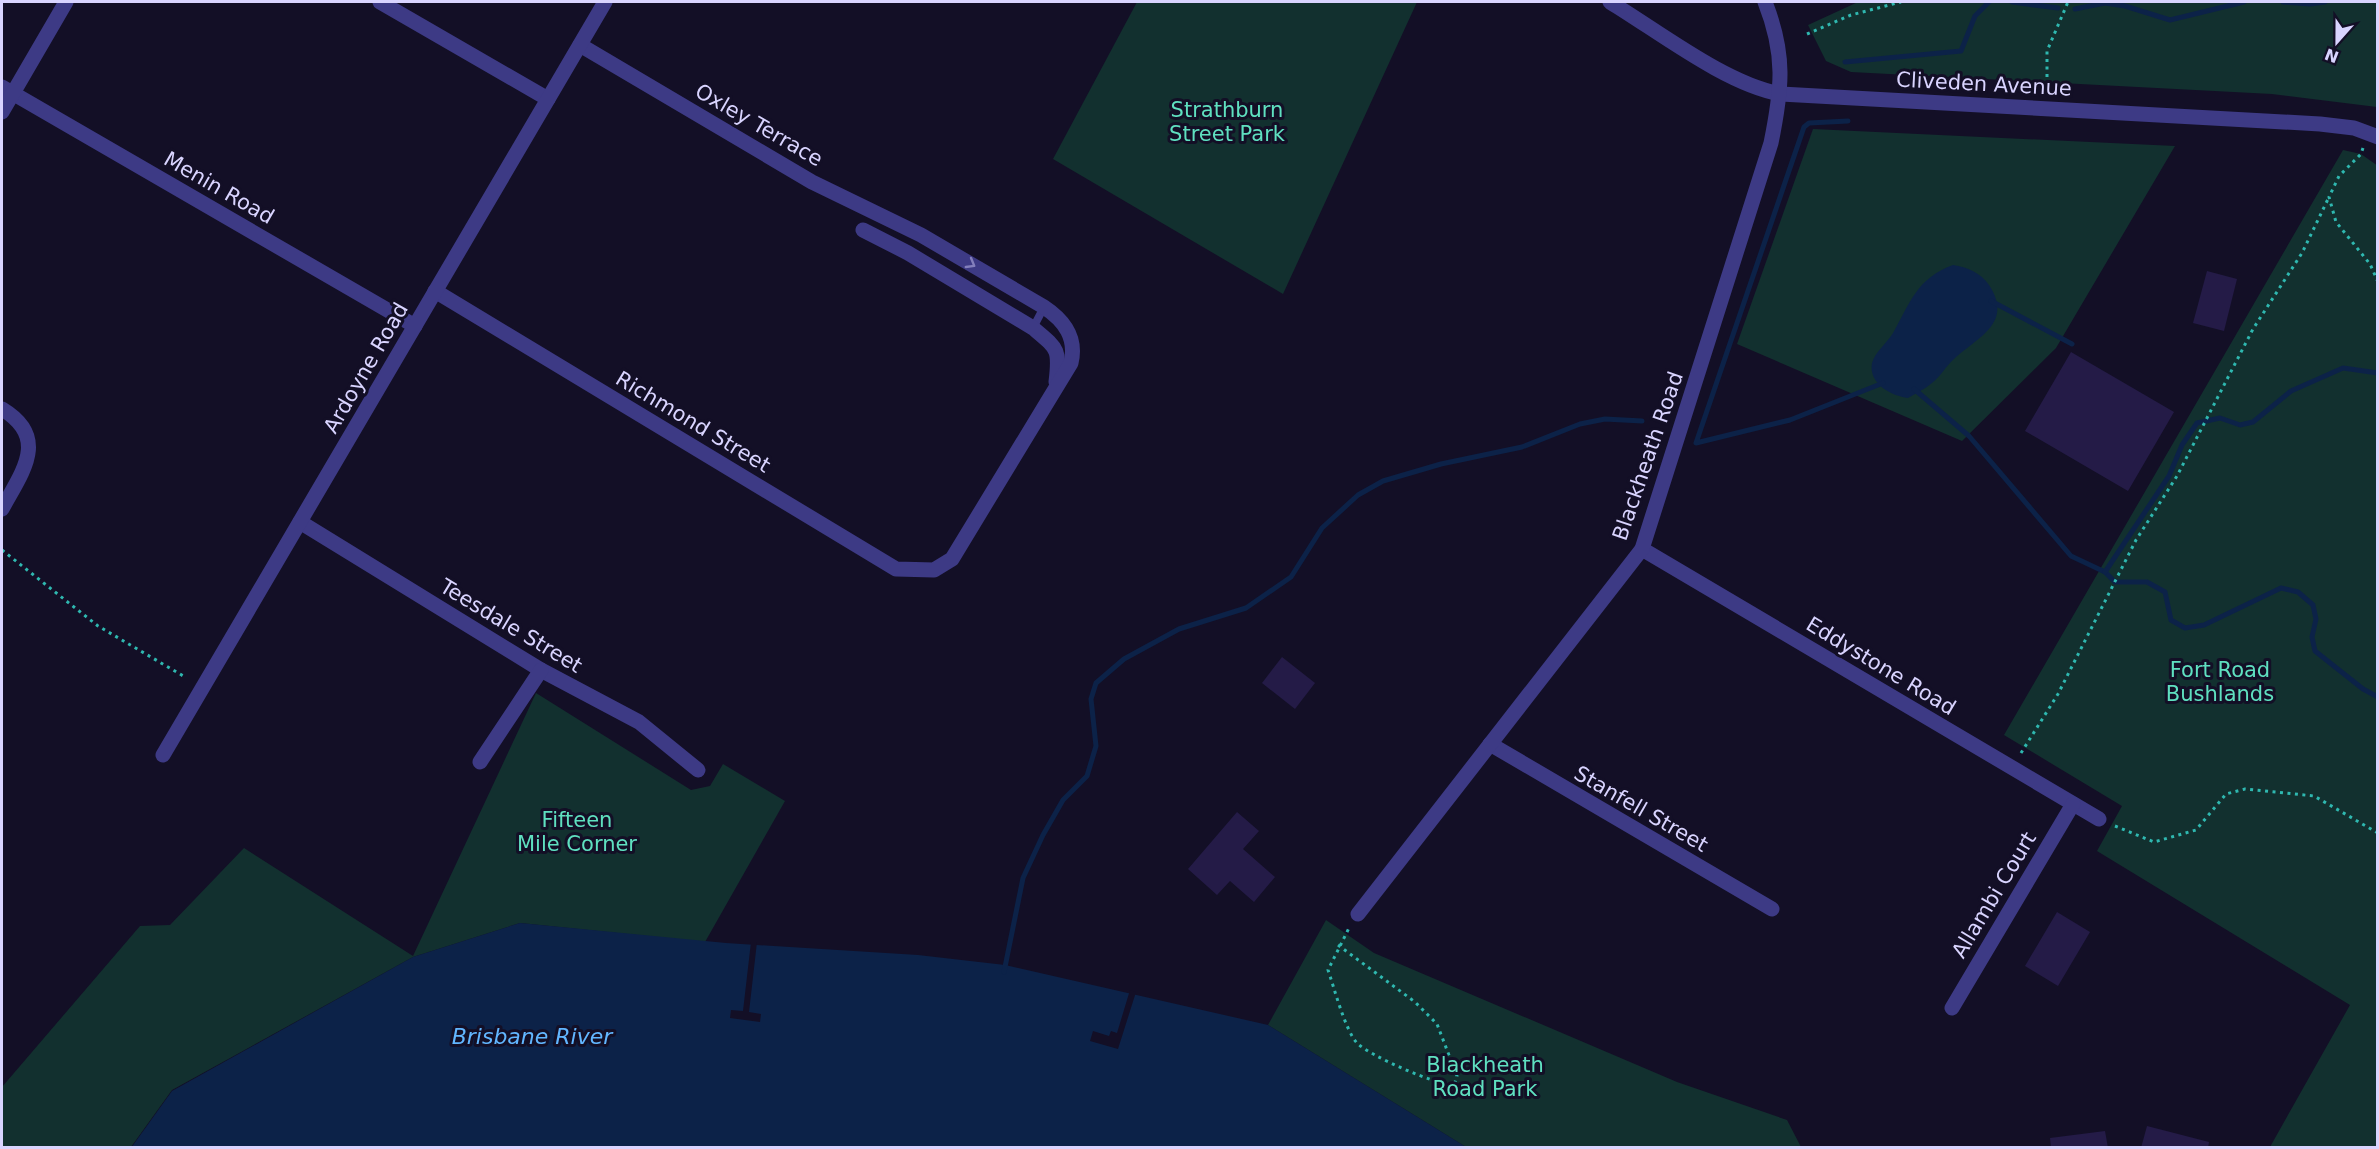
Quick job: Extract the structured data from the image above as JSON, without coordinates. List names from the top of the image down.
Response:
{
  "streets": {
    "street": [
      "Cliveden Avenue",
      "Oxley Terrace",
      "Menin Road",
      "Ardoyne Road",
      "Richmond Street",
      "Blackheath Road",
      "Teesdale Street",
      "Eddystone Road",
      "Stanfell Street",
      "Allambi Court"
    ]
  },
  "crossings": [
    ["Cliveden Avenue", "Blackheath Road"],
    ["Oxley Terrace", "Ardoyne Road"],
    ["Oxley Terrace", "Richmond Street"],
    ["Menin Road", "Ardoyne Road"],
    ["Ardoyne Road", "Richmond Street"],
    ["Ardoyne Road", "Teesdale Street"],
    ["Blackheath Road", "Eddystone Road"],
    ["Blackheath Road", "Stanfell Street"],
    ["Eddystone Road", "Allambi Court"]
  ],
  "water": ["Brisbane River"],
  "parks": [
    "Strathburn Street Park",
    "Fort Road Bushlands",
    "Fifteen Mile Corner",
    "Blackheath Road Park"
  ],
  "north": "bottom"
}
